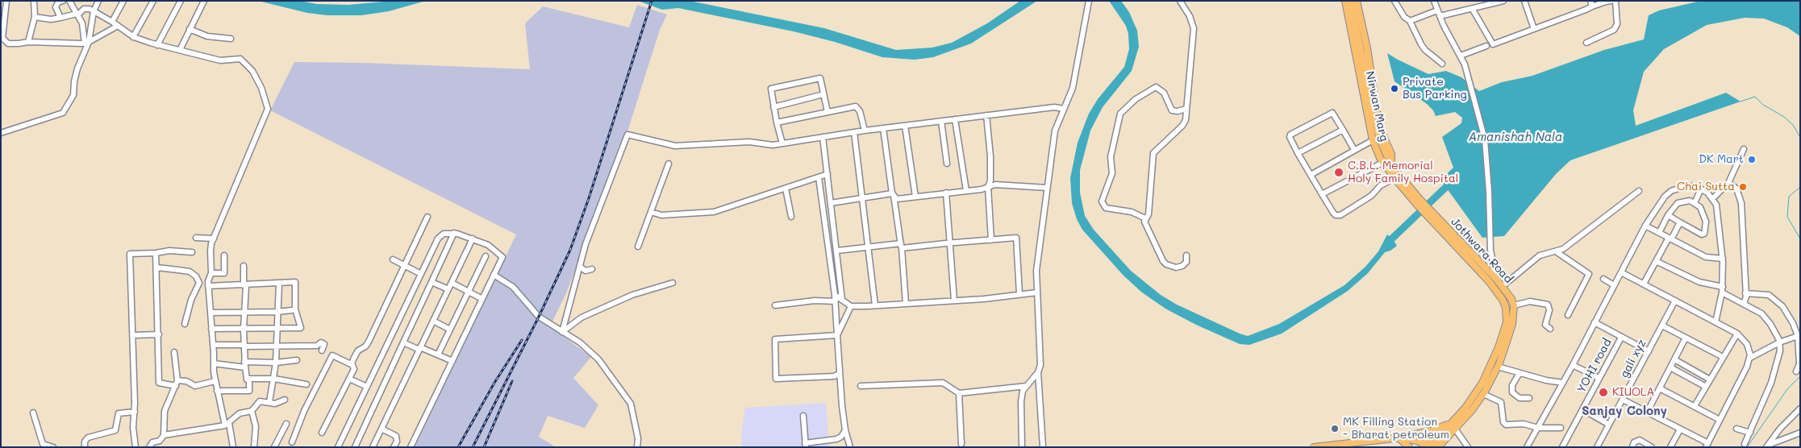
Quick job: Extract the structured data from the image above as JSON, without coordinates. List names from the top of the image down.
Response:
{
  "streets": {
    "main road": ["Nirwan Marg", "Jothwara Road"],
    "street": ["gali xyz", "YOHI road"]
  },
  "crossings": [
    ["Nirwan Marg", "Jothwara Road"]
  ],
  "districts": ["Sanjay Colony"],
  "water": ["Amanishah Nala"],
  "places": [
    "Private Bus Parking",
    "DK Mart",
    "C.B.L. Memorial Holy Family Hospital",
    "Chai Sutta",
    "KIUOLA",
    "MK Filling Station - Bharat petroleum"
  ]
}
